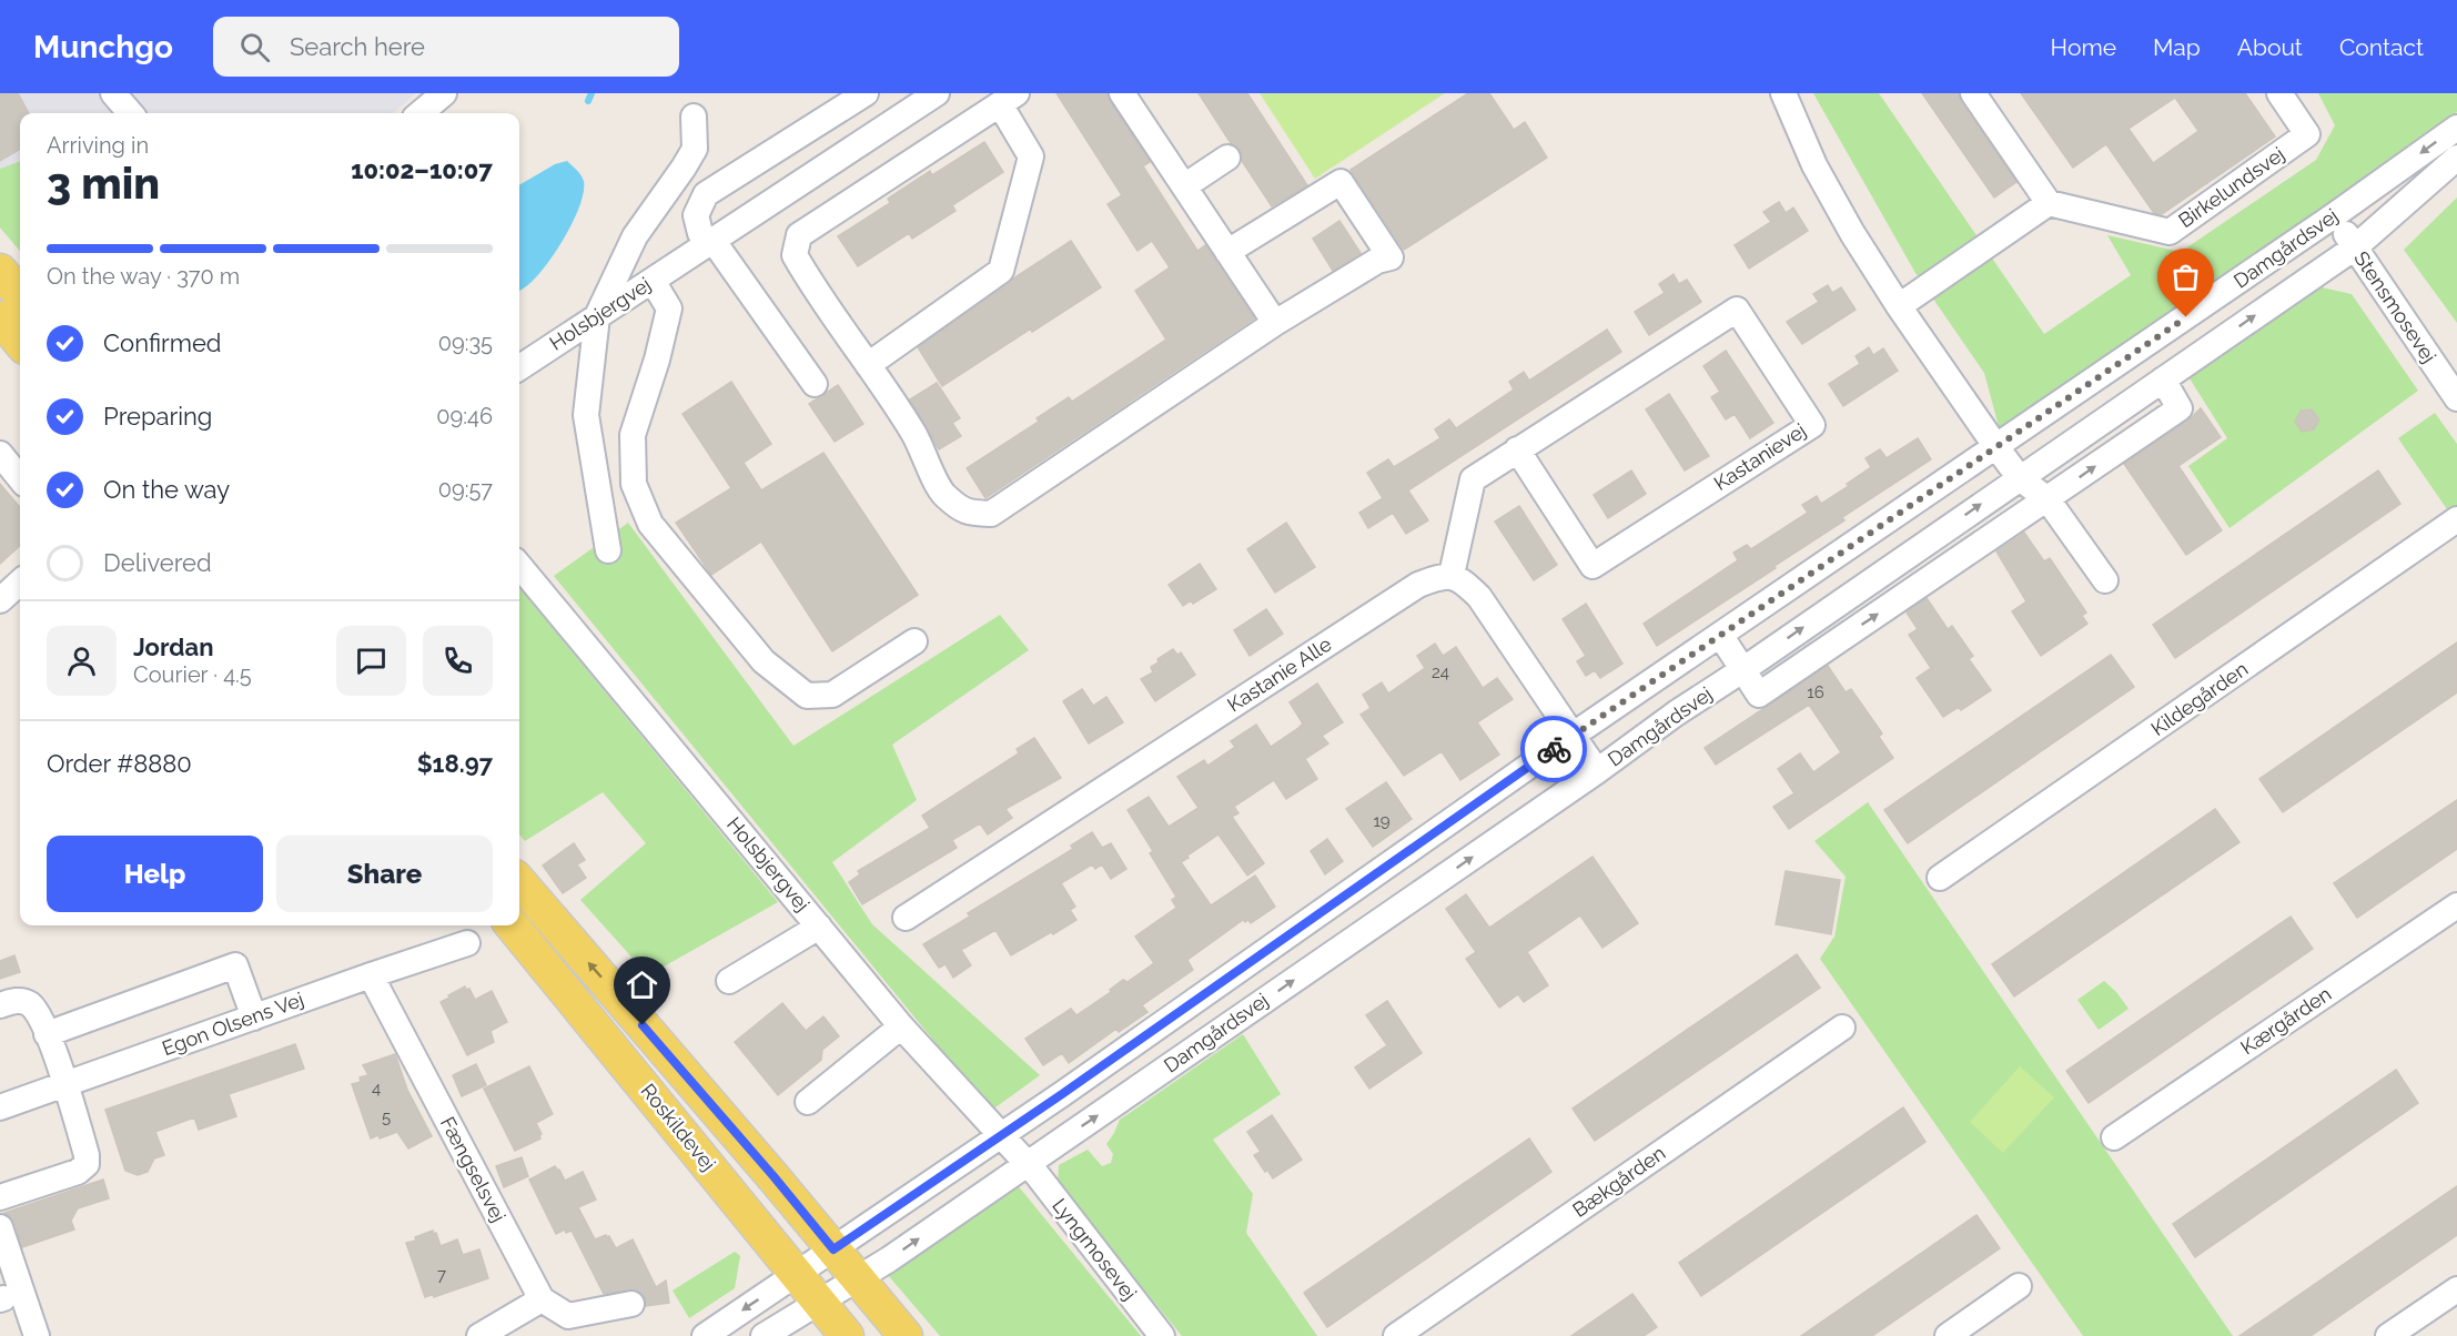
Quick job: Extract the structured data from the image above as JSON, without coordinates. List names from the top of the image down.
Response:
{
  "streets": {
    "main road": ["Roskildevej"],
    "street": [
      "Birkelundsvej",
      "Damgårdsvej",
      "Stensmosevej",
      "Holsbjergvej",
      "Kastanievej",
      "Kastanie Alle",
      "Kildegården",
      "Kærgården",
      "Egon Olsens Vej",
      "Fængselsvej",
      "Bækgården",
      "Lyngmosevej"
    ]
  },
  "crossings": [
    ["Damgårdsvej", "Stensmosevej"],
    ["Damgårdsvej", "Holsbjergvej"],
    ["Damgårdsvej", "Roskildevej"],
    ["Damgårdsvej", "Lyngmosevej"],
    ["Holsbjergvej", "Lyngmosevej"],
    ["Kastanievej", "Kastanie Alle"],
    ["Egon Olsens Vej", "Fængselsvej"]
  ],
  "house_numbers": [
    "24",
    "16",
    "19",
    "4",
    "5",
    "7"
  ],
  "page": {
    "header": "Munchgo",
    "search": "Search here",
    "nav": [
      "Home",
      "Map",
      "About",
      "Contact"
    ],
    "heading": ["3 min", "Arriving in", "10:02–10:07"],
    "panel": [
      "Jordan",
      "Courier · 4.5",
      "Order #8880",
      "$18.97"
    ],
    "bar": "On the way · 370 m",
    "list": [
      ["Confirmed", "09:35"],
      ["Preparing", "09:46"],
      ["On the way", "09:57"],
      "Delivered"
    ],
    "buttons": ["Help", "Share"]
  }
}
